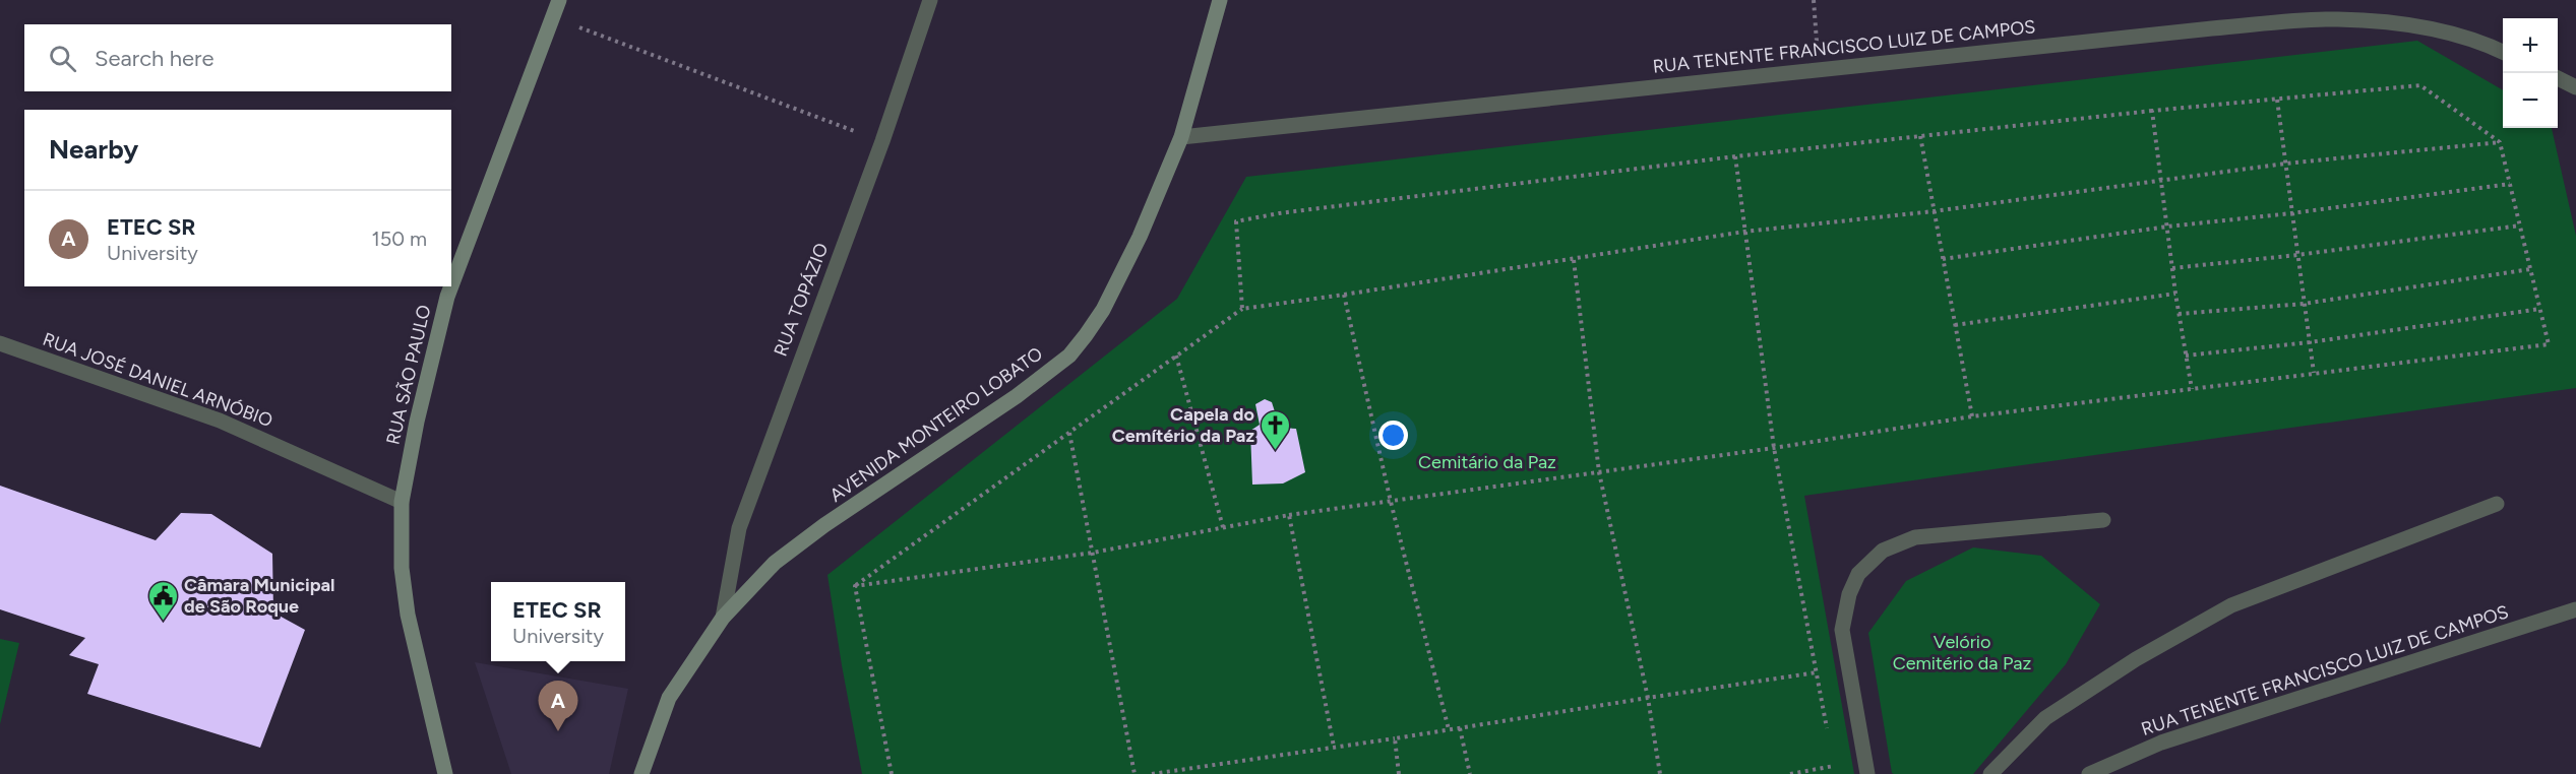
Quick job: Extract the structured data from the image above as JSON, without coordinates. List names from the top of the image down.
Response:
{
  "streets": {
    "street": [
      "RUA TENENTE FRANCISCO LUIZ DE CAMPOS",
      "RUA TOPÁZIO",
      "RUA SÃO PAULO",
      "RUA JOSÉ DANIEL ARNÓBIO",
      "AVENIDA MONTEIRO LOBATO"
    ]
  },
  "crossings": [
    ["RUA TENENTE FRANCISCO LUIZ DE CAMPOS", "AVENIDA MONTEIRO LOBATO"],
    ["RUA TOPÁZIO", "AVENIDA MONTEIRO LOBATO"],
    ["RUA SÃO PAULO", "RUA JOSÉ DANIEL ARNÓBIO"]
  ],
  "parks": ["Cemitário da Paz", "Velório Cemitério da Paz"],
  "places": {
    "church": ["Capela do Cemítério da Paz"],
    "public building": ["Câmara Municipal de São Roque"]
  },
  "page": {
    "map_buttons": ["+", "−"],
    "search": "Search here",
    "heading": "Nearby",
    "list": [
      {
        "mark": "A",
        "name": "ETEC SR",
        "note": "University",
        "value": "150 m"
      }
    ],
    "popup": ["ETEC SR", "University"],
    "pins": "A"
  }
}
